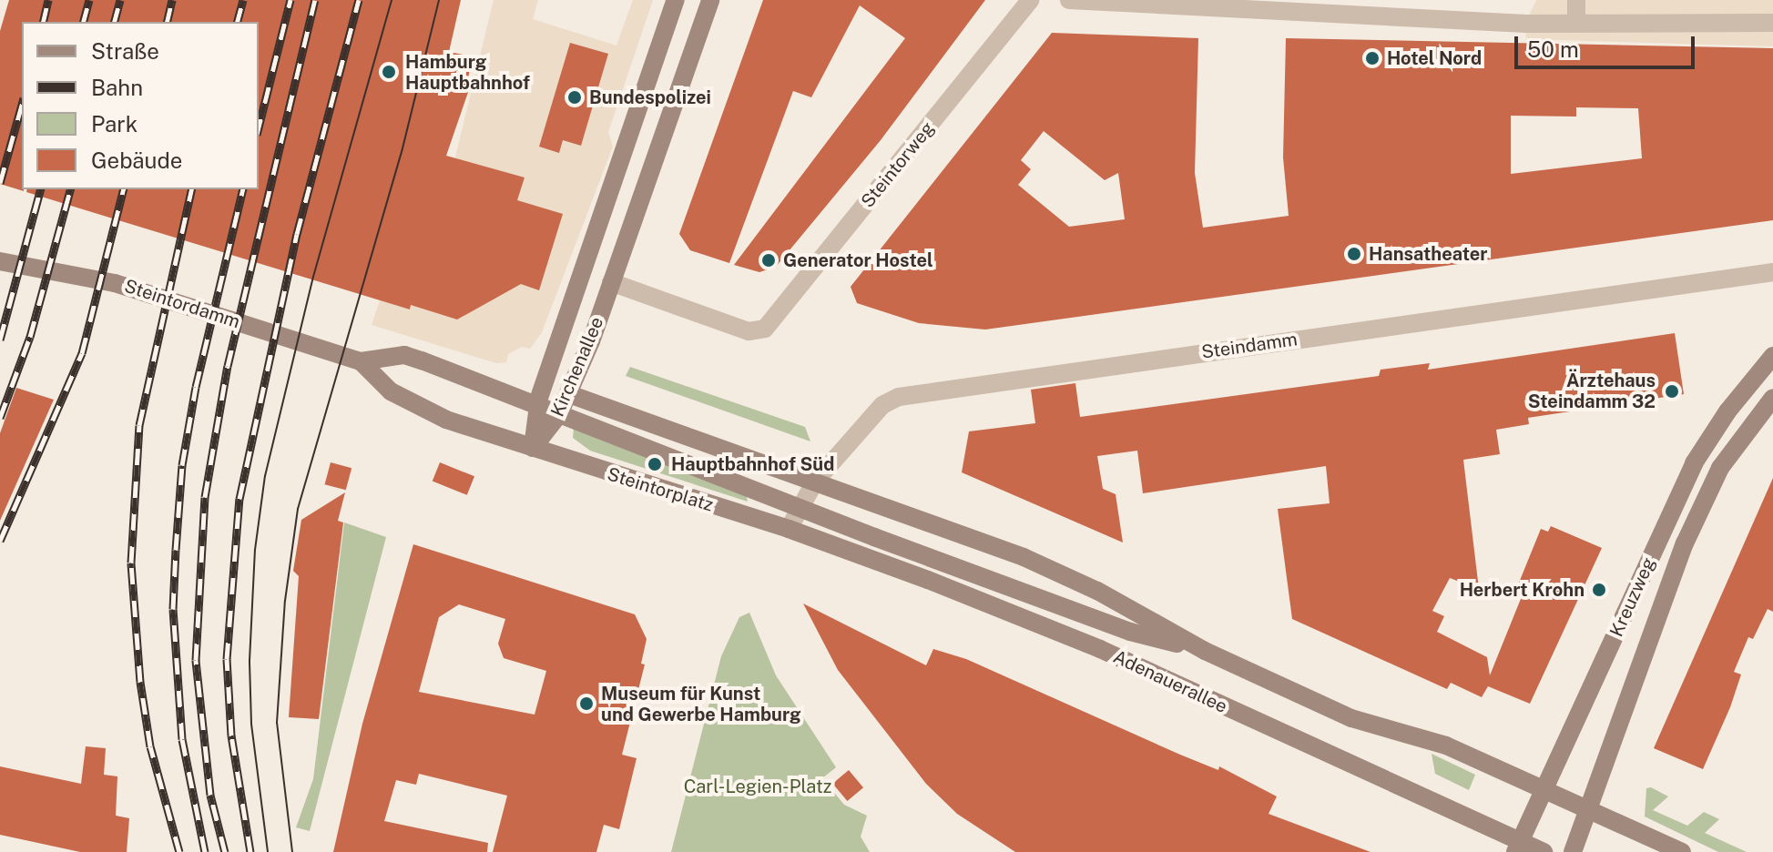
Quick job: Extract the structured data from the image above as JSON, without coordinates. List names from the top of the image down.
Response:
{
  "streets": {
    "main road": [
      "Steintordamm",
      "Kirchenallee",
      "Steintorplatz",
      "Kreuzweg",
      "Adenauerallee"
    ],
    "street": ["Steintorweg", "Steindamm"]
  },
  "crossings": [
    ["Steintorweg", "Kirchenallee"],
    ["Steintordamm", "Kirchenallee"],
    ["Steintordamm", "Steintorplatz"],
    ["Steindamm", "Steintorplatz"],
    ["Steindamm", "Adenauerallee"],
    ["Kirchenallee", "Steintorplatz"],
    ["Steintorplatz", "Adenauerallee"],
    ["Kreuzweg", "Adenauerallee"]
  ],
  "parks": ["Carl-Legien-Platz"],
  "places": [
    "Hotel Nord",
    "Hamburg Hauptbahnhof",
    "Bundespolizei",
    "Hansatheater",
    "Generator Hostel",
    "Ärztehaus Steindamm 32",
    "Hauptbahnhof Süd",
    "Herbert Krohn",
    "Museum für Kunst und Gewerbe Hamburg"
  ],
  "legend": [
    "Straße",
    "Bahn",
    "Park",
    "Gebäude"
  ],
  "scale_bar": "50 m"
}
